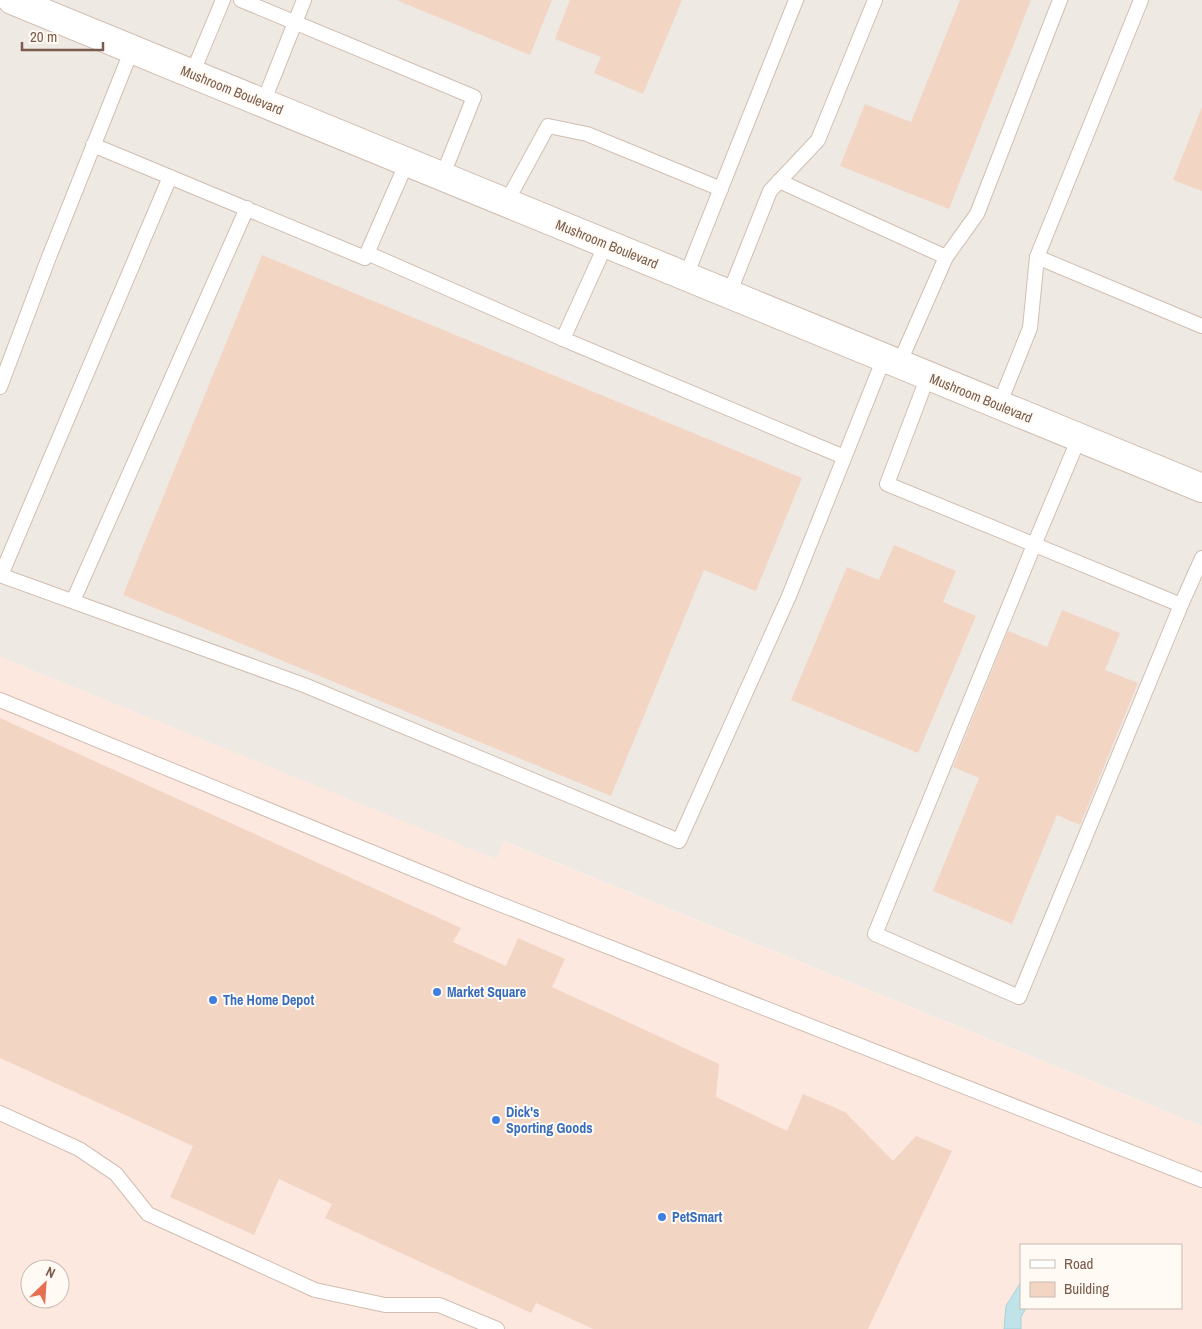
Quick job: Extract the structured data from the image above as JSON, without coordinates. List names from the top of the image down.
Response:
{
  "streets": {
    "street": ["Mushroom Boulevard"]
  },
  "places": [
    "Market Square",
    "The Home Depot",
    "Dick's Sporting Goods",
    "PetSmart"
  ],
  "legend": ["Road", "Building"],
  "scale_bar": "20 m",
  "north": "top right"
}
